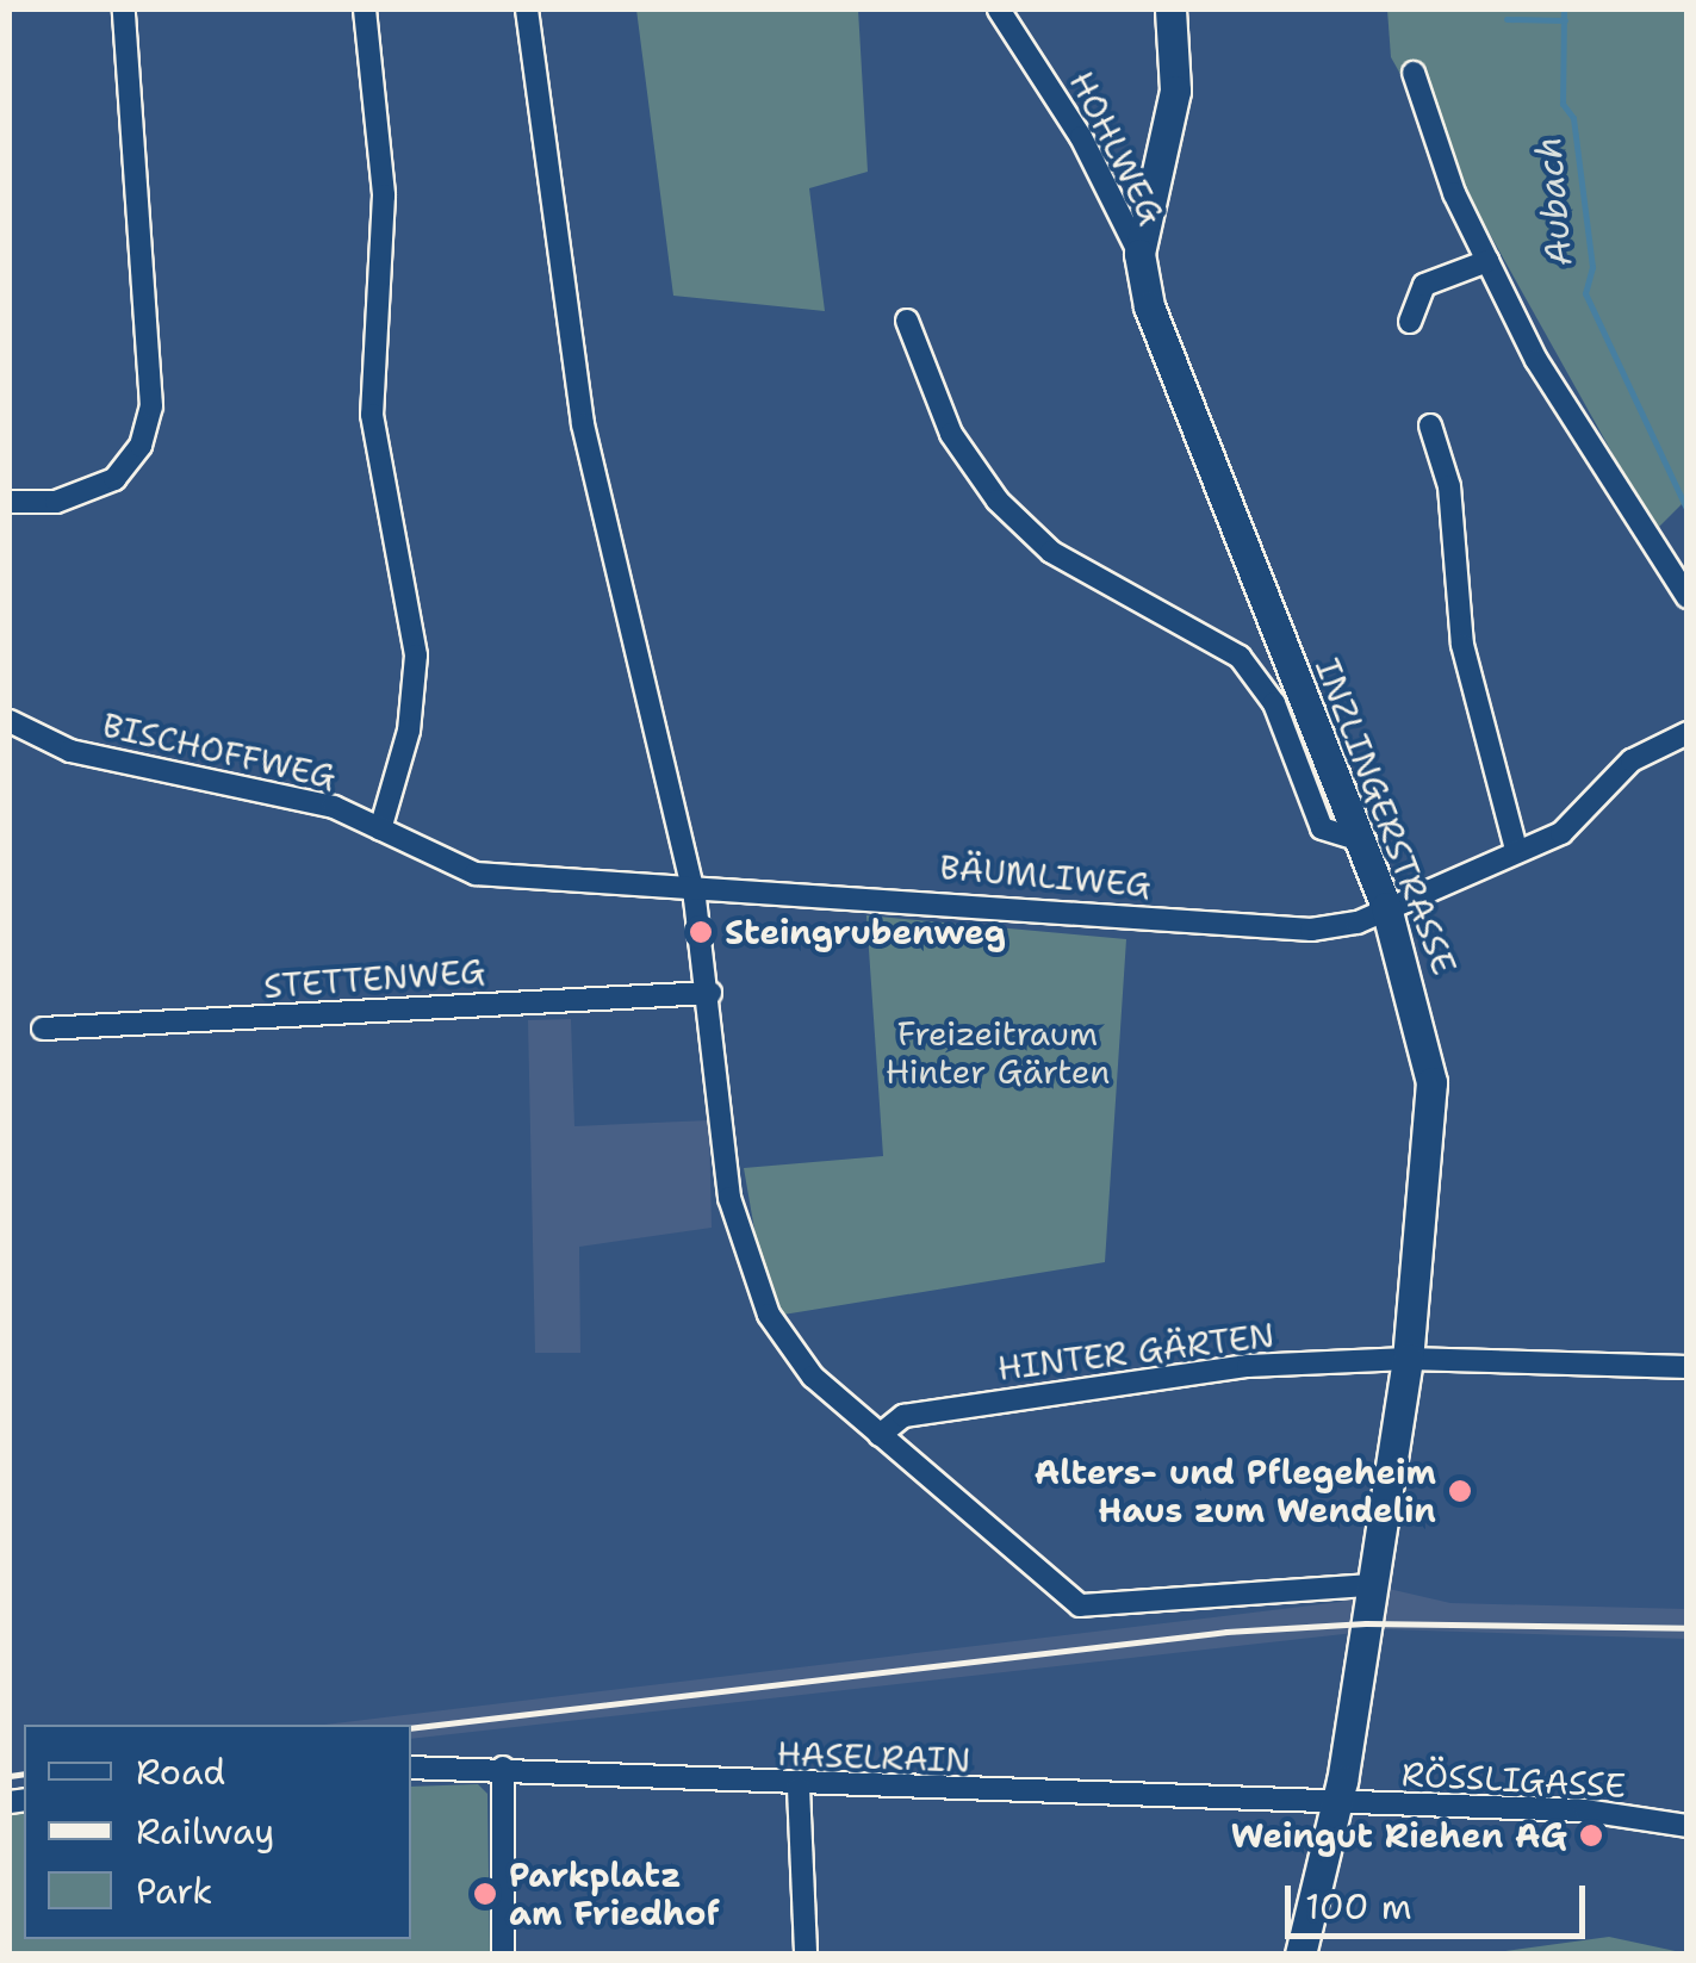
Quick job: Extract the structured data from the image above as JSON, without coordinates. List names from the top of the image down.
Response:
{
  "streets": {
    "street": [
      "HOHLWEG",
      "BISCHOFFWEG",
      "INZLINGERSTRASSE",
      "BÄUMLIWEG",
      "STETTENWEG",
      "HINTER GÄRTEN",
      "HASELRAIN",
      "RÖSSLIGASSE"
    ]
  },
  "crossings": [
    ["HOHLWEG", "INZLINGERSTRASSE"],
    ["BISCHOFFWEG", "BÄUMLIWEG"],
    ["INZLINGERSTRASSE", "BÄUMLIWEG"],
    ["INZLINGERSTRASSE", "HINTER GÄRTEN"],
    ["INZLINGERSTRASSE", "HASELRAIN"],
    ["INZLINGERSTRASSE", "RÖSSLIGASSE"],
    ["HASELRAIN", "RÖSSLIGASSE"]
  ],
  "water": ["Aubach"],
  "parks": ["Freizeitraum Hinter Gärten"],
  "places": [
    "Steingrubenweg",
    "Alters- und Pflegeheim Haus zum Wendelin",
    "Weingut Riehen AG",
    "Parkplatz am Friedhof"
  ],
  "legend": ["Road", "Railway", "Park"],
  "scale_bar": "100 m"
}
